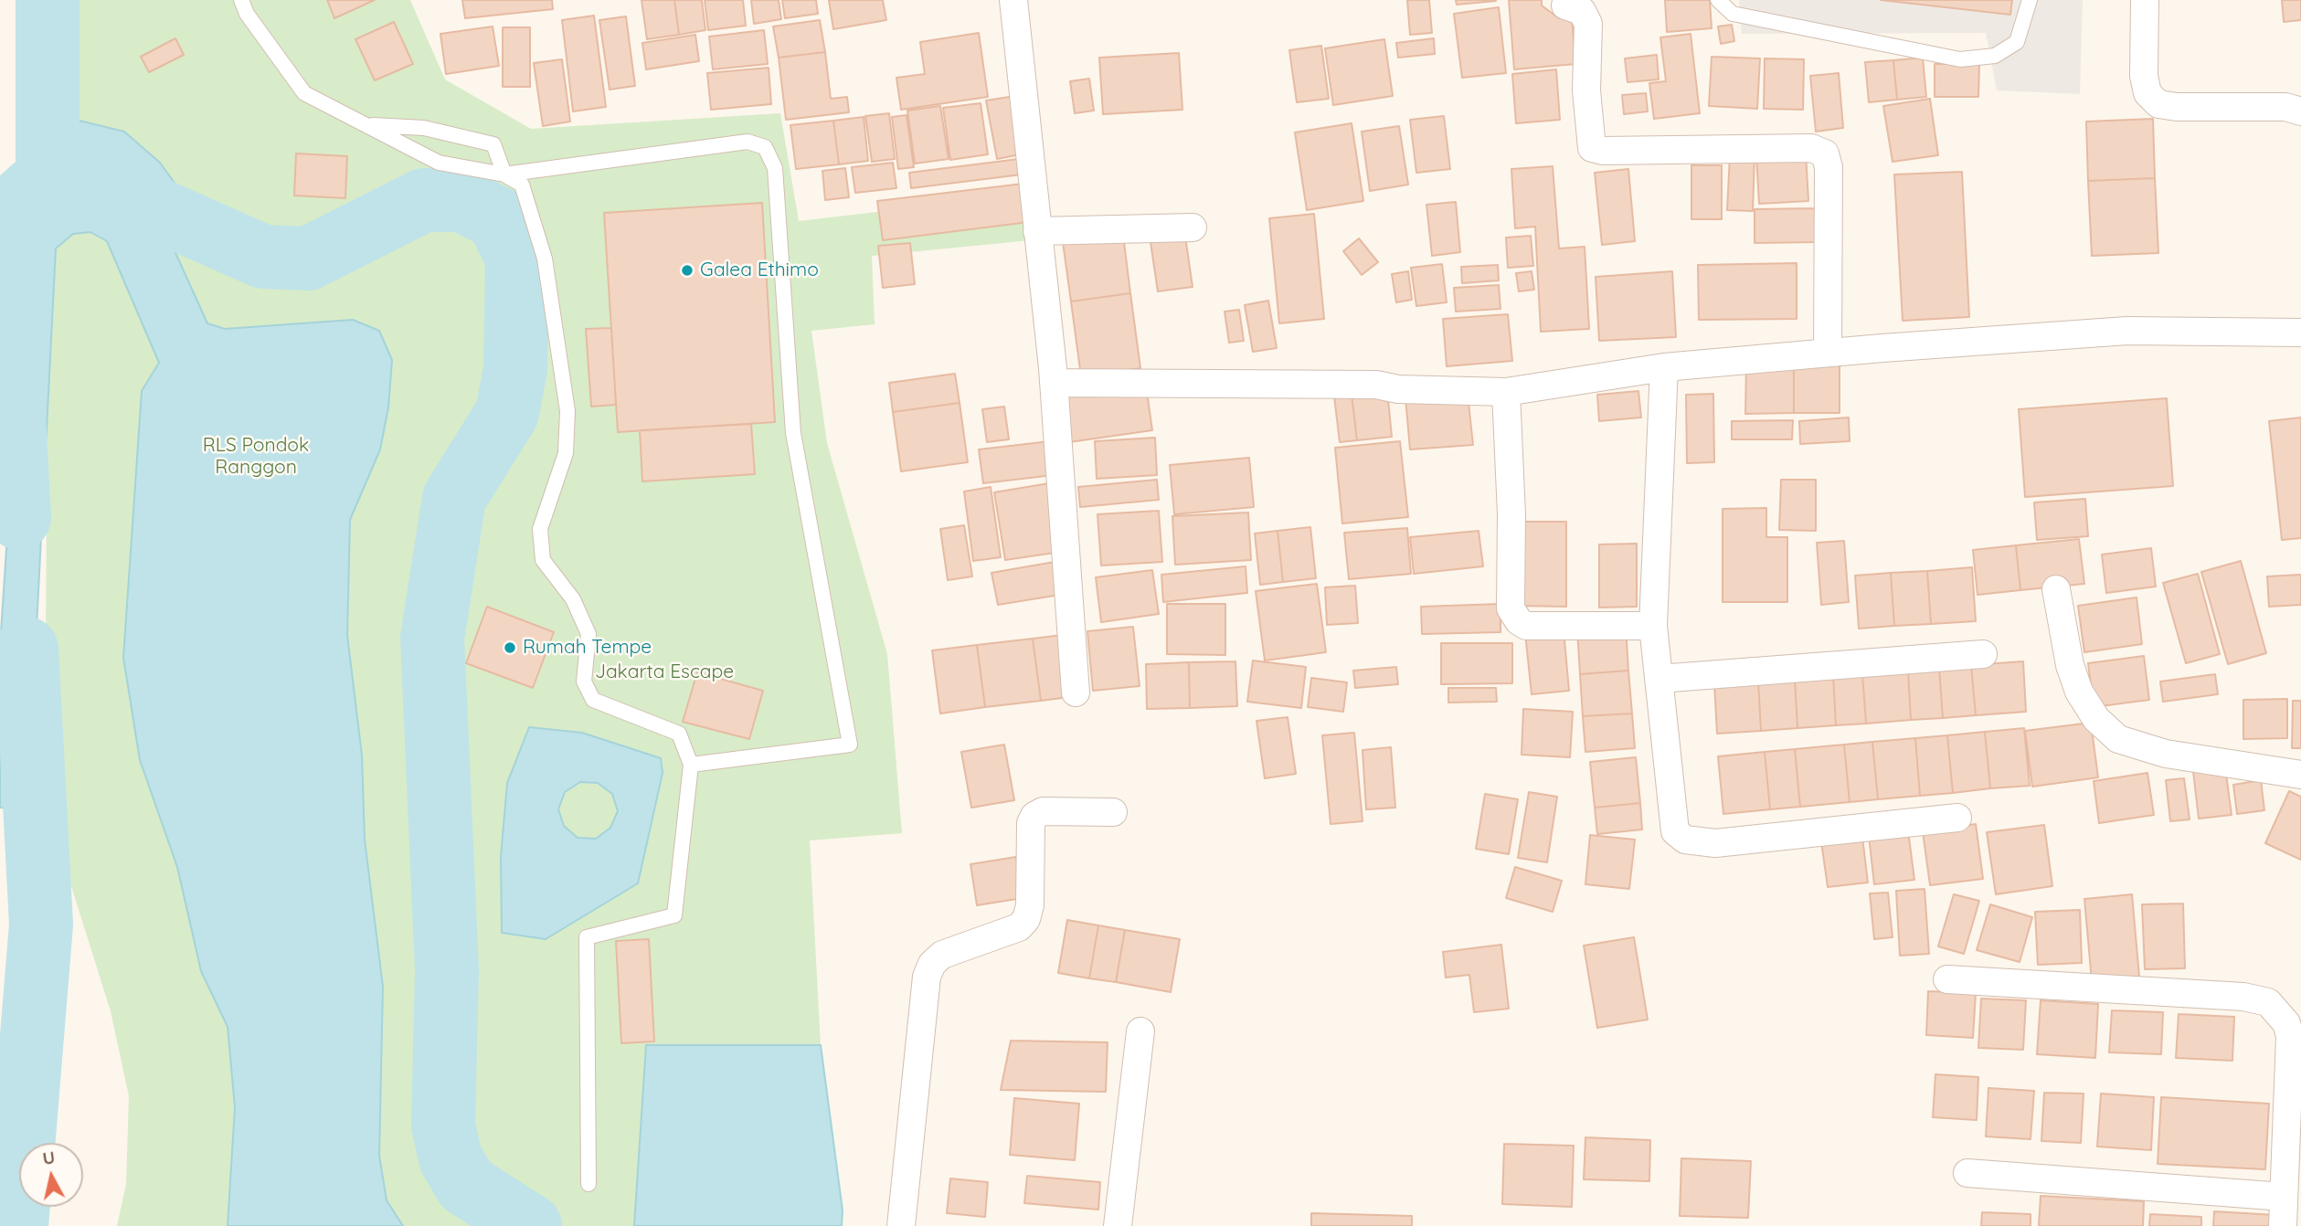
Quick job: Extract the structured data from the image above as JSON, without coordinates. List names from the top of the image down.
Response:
{
  "parks": ["RLS Pondok Ranggon", "Jakarta Escape"],
  "places": ["Galea Ethimo", "Rumah Tempe"],
  "north": "top"
}
